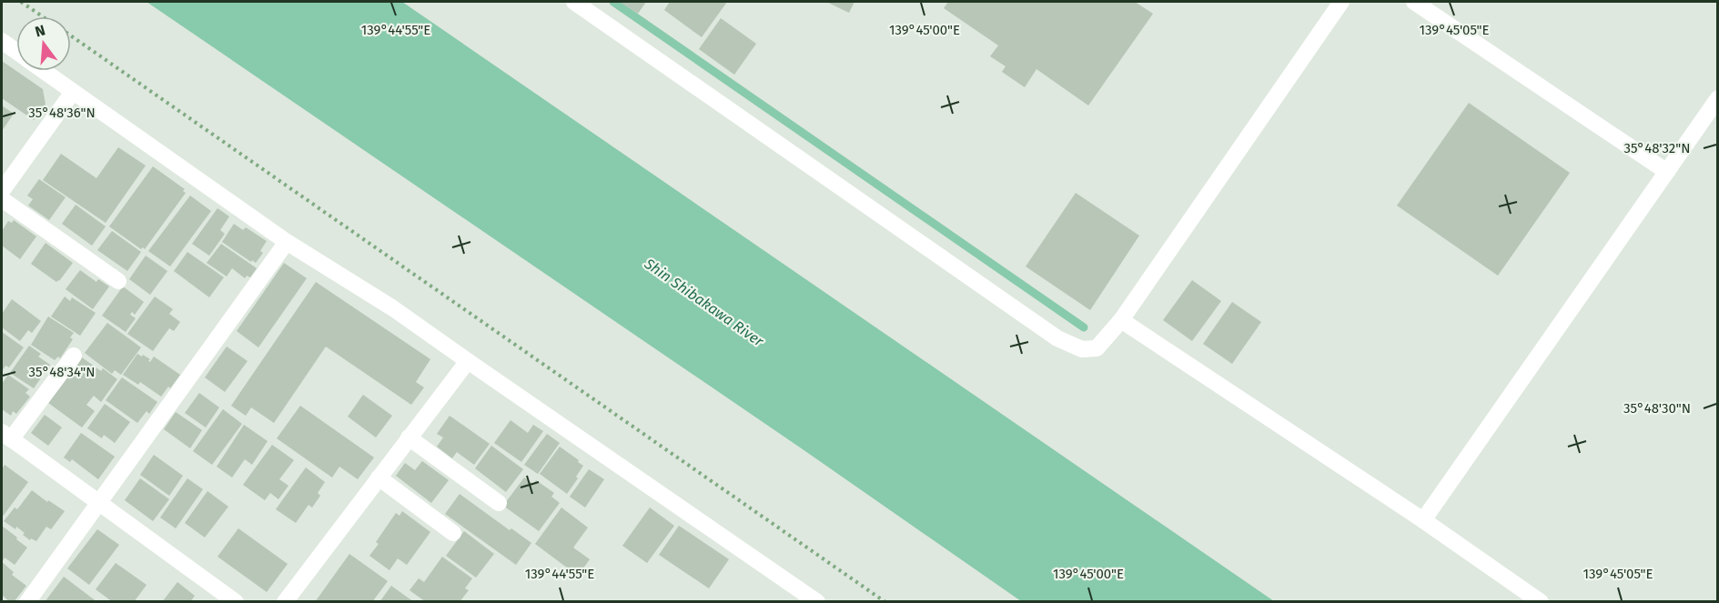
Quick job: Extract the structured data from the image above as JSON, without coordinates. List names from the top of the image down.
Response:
{
  "water": ["Shin Shibakawa River"],
  "north": "top",
  "coordinates": [
    "139°44'55\"E",
    "139°45'00\"E",
    "139°45'05\"E",
    "35°48'36\"N",
    "35°48'32\"N",
    "35°48'34\"N",
    "35°48'30\"N"
  ]
}
